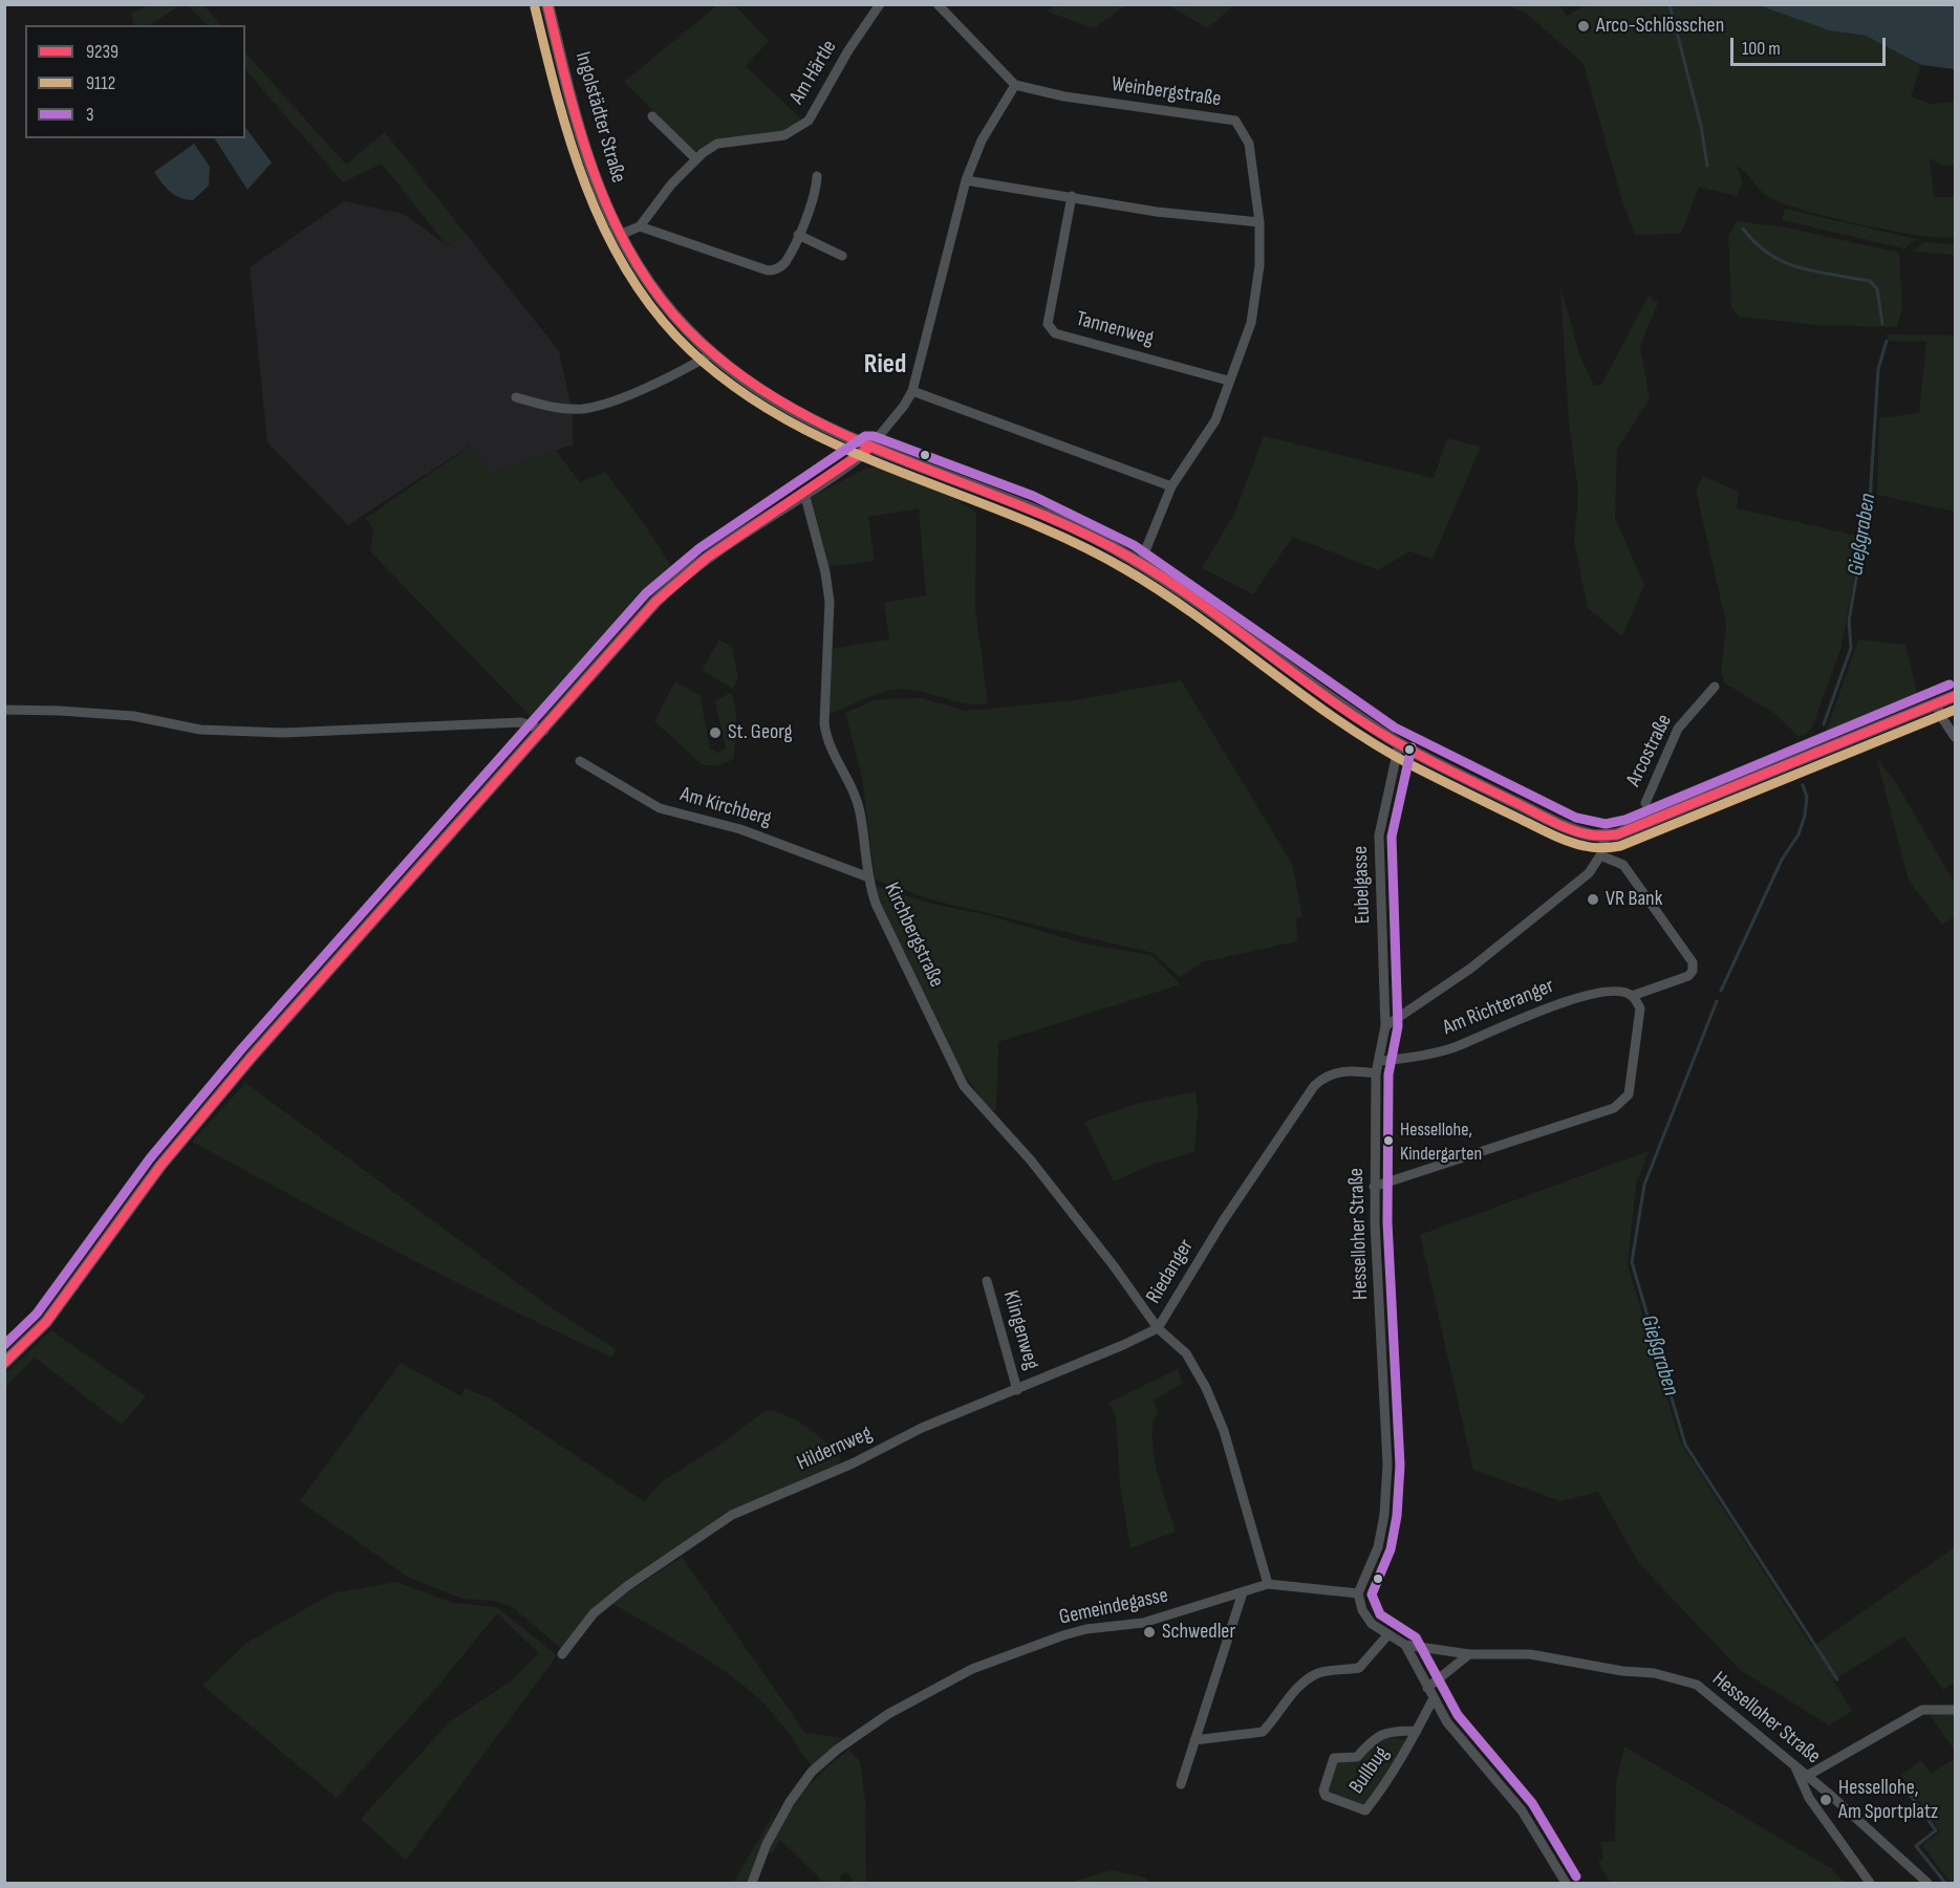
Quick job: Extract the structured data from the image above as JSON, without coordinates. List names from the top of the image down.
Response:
{
  "streets": {
    "main road": ["Ingolstädter Straße"],
    "street": [
      "Am Härtle",
      "Weinbergstraße",
      "Tannenweg",
      "Arcostraße",
      "Am Kirchberg",
      "Eubelgasse",
      "Kirchbergstraße",
      "Am Richteranger",
      "Hesselloher Straße",
      "Riedanger",
      "Klingenweg",
      "Hildernweg",
      "Gemeindegasse",
      "Bullbug"
    ]
  },
  "crossings": [
    ["Weinbergstraße", "Ingolstädter Straße"],
    ["Weinbergstraße", "Tannenweg"],
    ["Ingolstädter Straße", "Eubelgasse"],
    ["Am Kirchberg", "Kirchbergstraße"],
    ["Eubelgasse", "Hesselloher Straße"],
    ["Kirchbergstraße", "Riedanger"],
    ["Kirchbergstraße", "Hildernweg"],
    ["Am Richteranger", "Hesselloher Straße"],
    ["Hesselloher Straße", "Riedanger"],
    ["Hesselloher Straße", "Gemeindegasse"],
    ["Riedanger", "Hildernweg"],
    ["Riedanger", "Gemeindegasse"],
    ["Klingenweg", "Hildernweg"]
  ],
  "districts": ["Ried"],
  "water": ["Gießgraben"],
  "places": [
    "Arco-Schlösschen",
    "St. Georg",
    "VR Bank",
    "Hessellohe, Kindergarten",
    "Schwedler",
    "Hessellohe, Am Sportplatz"
  ],
  "lines": ["transit line 9239", "transit line 9112", "transit line 3"],
  "legend": ["9239", "9112", "3"],
  "scale_bar": "100 m"
}
